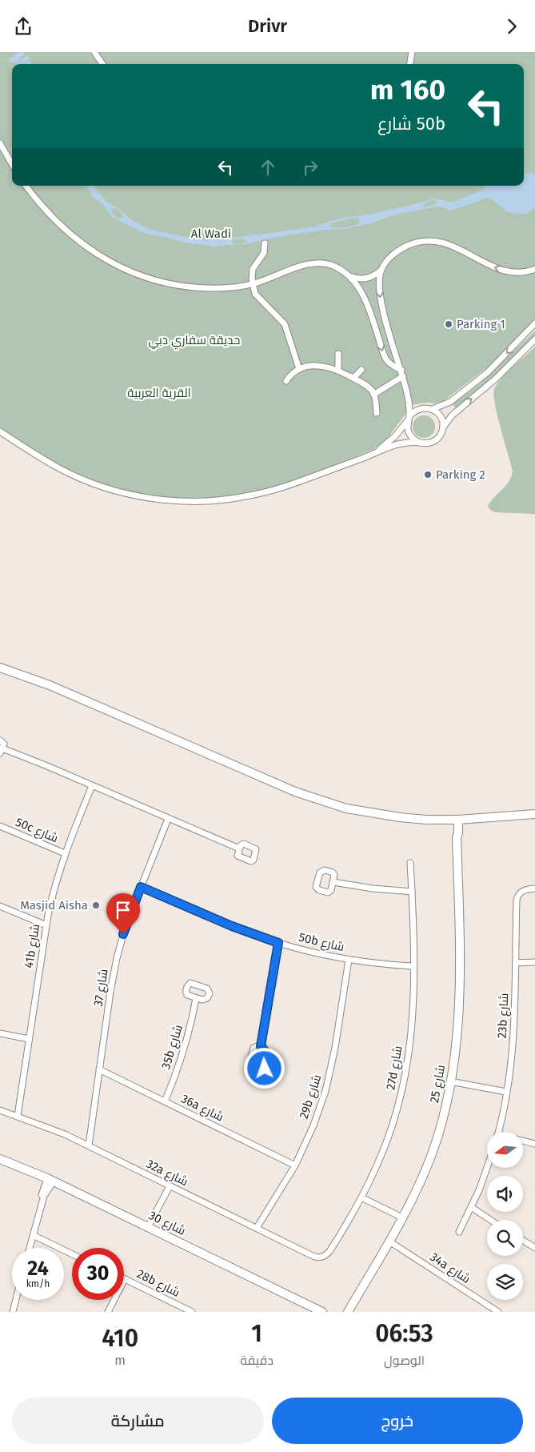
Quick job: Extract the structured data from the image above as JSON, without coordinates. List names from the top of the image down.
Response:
{
  "streets": {
    "street": [
      "50c شارع",
      "50b شارع",
      "41b شارع",
      "شارع 37",
      "23b شارع",
      "35b شارع",
      "27d شارع",
      "شارع 25",
      "29b شارع",
      "36a شارع",
      "32a شارع",
      "شارع 30",
      "34a شارع",
      "28b شارع"
    ]
  },
  "crossings": [
    ["50c شارع", "41b شارع"],
    ["50b شارع", "شارع 37"],
    ["50b شارع", "27d شارع"],
    ["50b شارع", "29b شارع"],
    ["41b شارع", "32a شارع"],
    ["شارع 37", "36a شارع"],
    ["شارع 37", "32a شارع"],
    ["35b شارع", "36a شارع"],
    ["27d شارع", "32a شارع"],
    ["شارع 25", "34a شارع"],
    ["29b شارع", "36a شارع"],
    ["29b شارع", "32a شارع"]
  ],
  "parks": ["Al Wadi", "حديقة سفاري دبي", "القرية العربية"],
  "places": ["Parking 1", "Parking 2", "Masjid Aisha"],
  "north": "left",
  "page": {
    "header": "Drivr",
    "turn": ["160 m", "50b شارع"],
    "speed": "24 km/h",
    "limit": "30",
    "eta": [
      "06:53",
      "الوصول",
      "1",
      "دقيقة",
      "410",
      "m"
    ],
    "buttons": ["خروج", "مشاركة"]
  }
}
